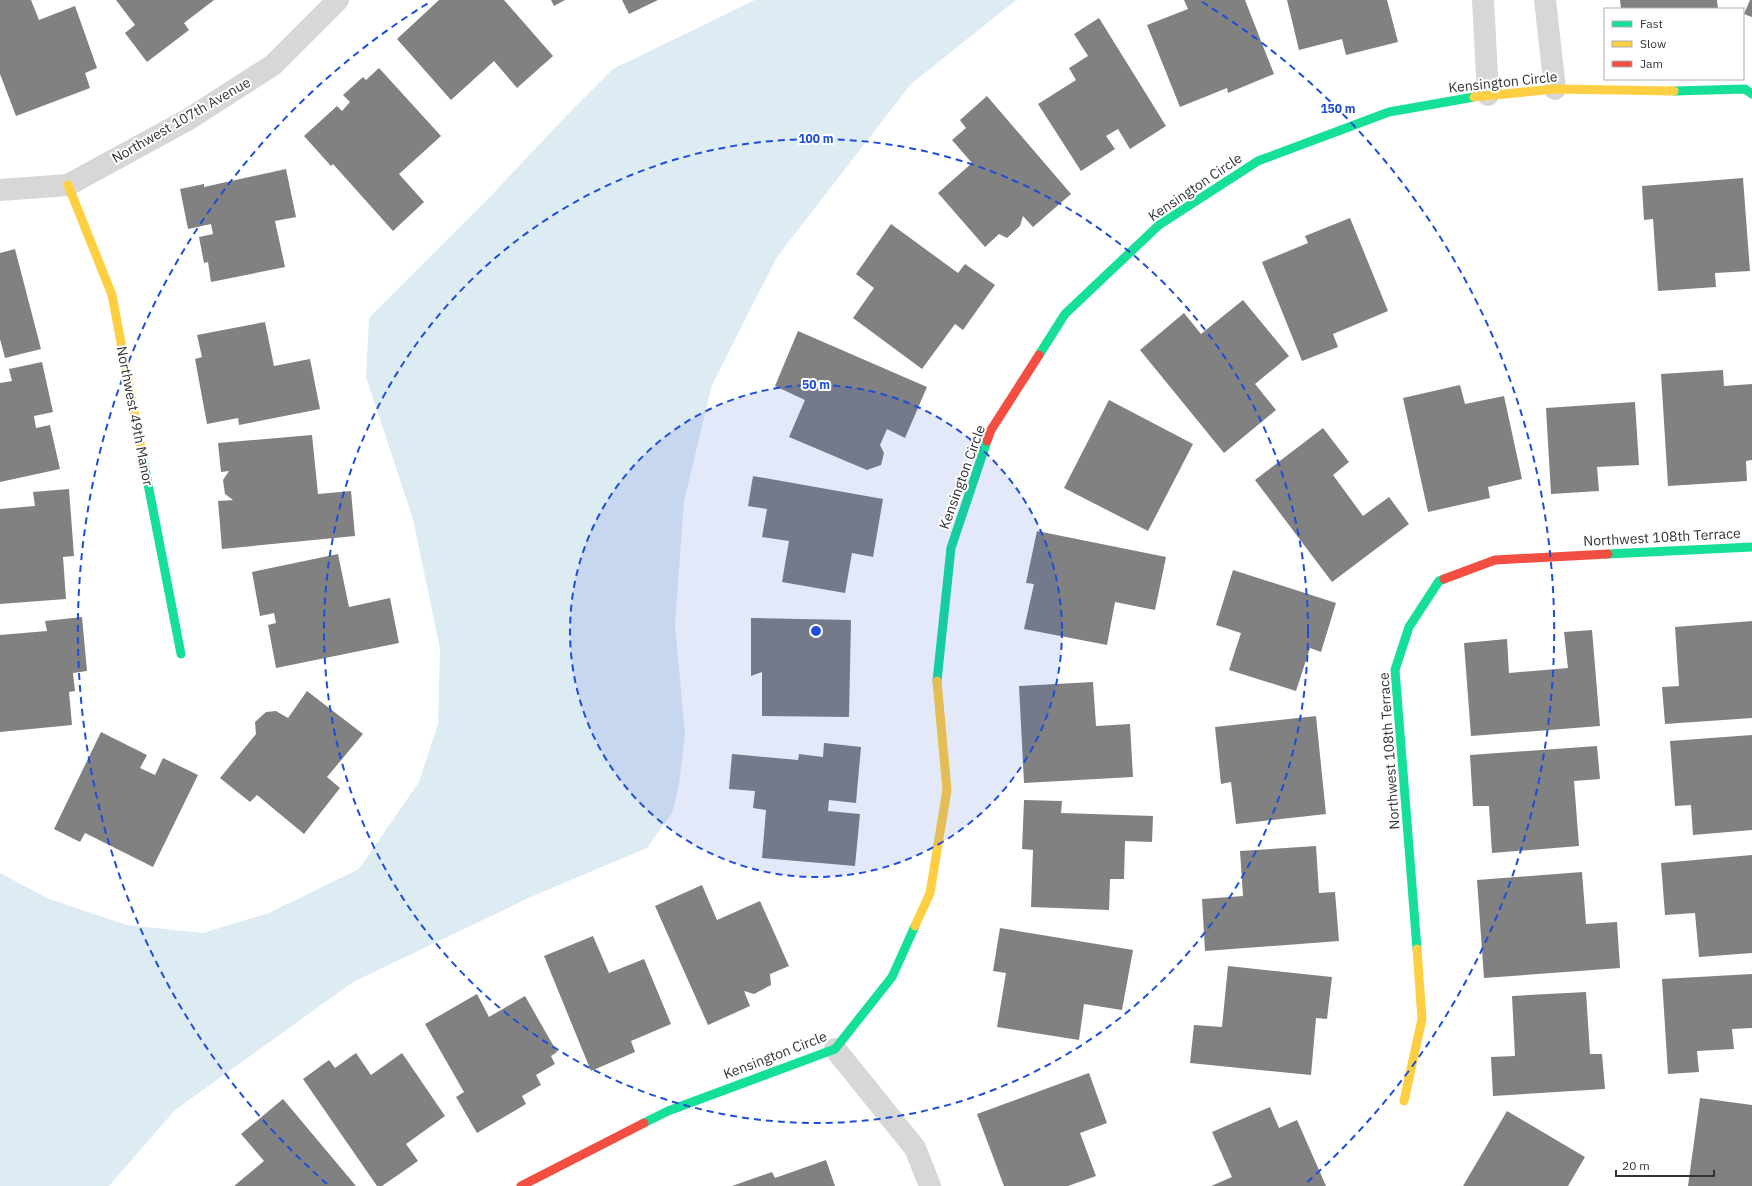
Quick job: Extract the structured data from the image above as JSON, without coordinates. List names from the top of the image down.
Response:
{
  "streets": {
    "street": [
      "Kensington Circle",
      "Northwest 107th Avenue",
      "Northwest 49th Manor",
      "Northwest 108th Terrace"
    ]
  },
  "crossings": [
    ["Northwest 107th Avenue", "Northwest 49th Manor"]
  ],
  "legend": ["Fast", "Slow", "Jam"],
  "scale_bar": "20 m",
  "rings": ["150 m", "100 m", "50 m"]
}
